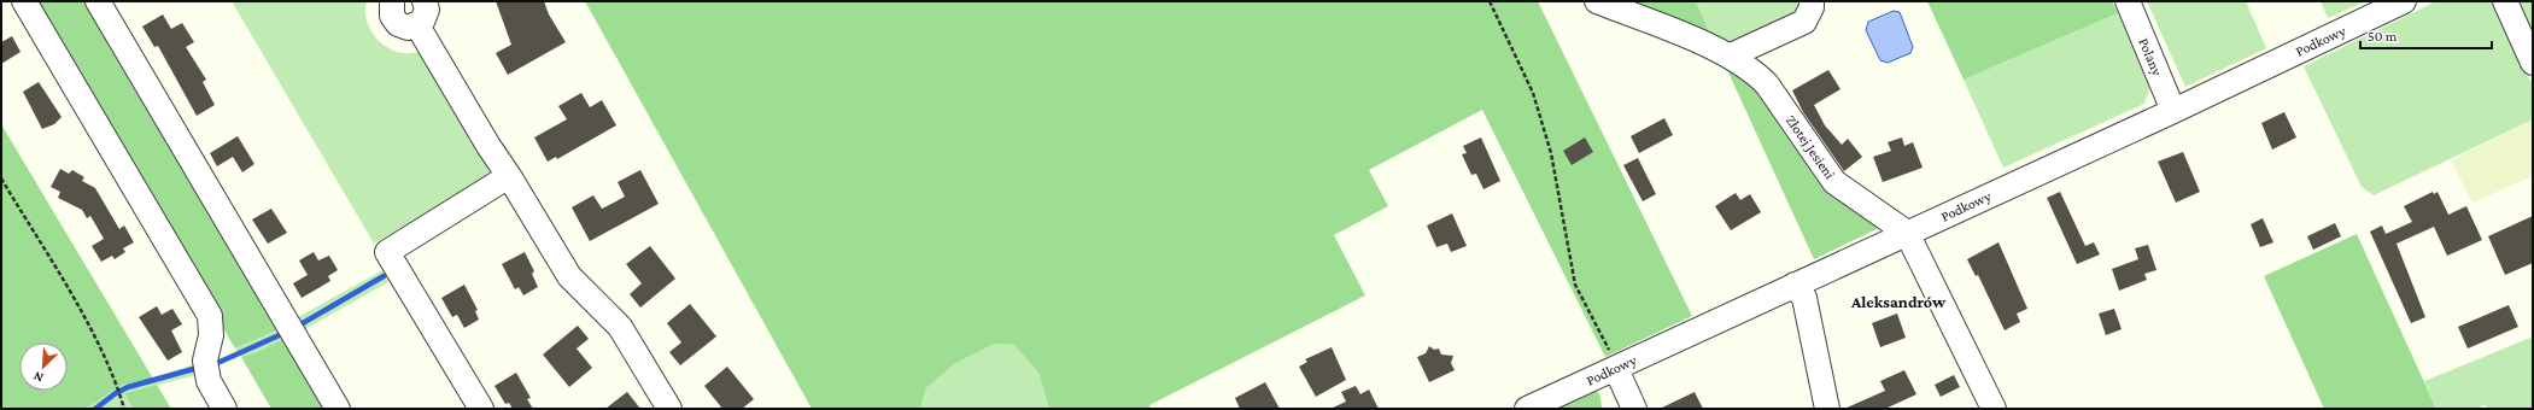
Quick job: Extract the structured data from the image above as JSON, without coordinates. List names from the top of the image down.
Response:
{
  "streets": {
    "street": ["Podkowy", "Polany", "Złotej Jesieni"]
  },
  "crossings": [
    ["Podkowy", "Polany"],
    ["Podkowy", "Złotej Jesieni"]
  ],
  "districts": ["Aleksandrów"],
  "scale_bar": "50 m",
  "north": "bottom left"
}
